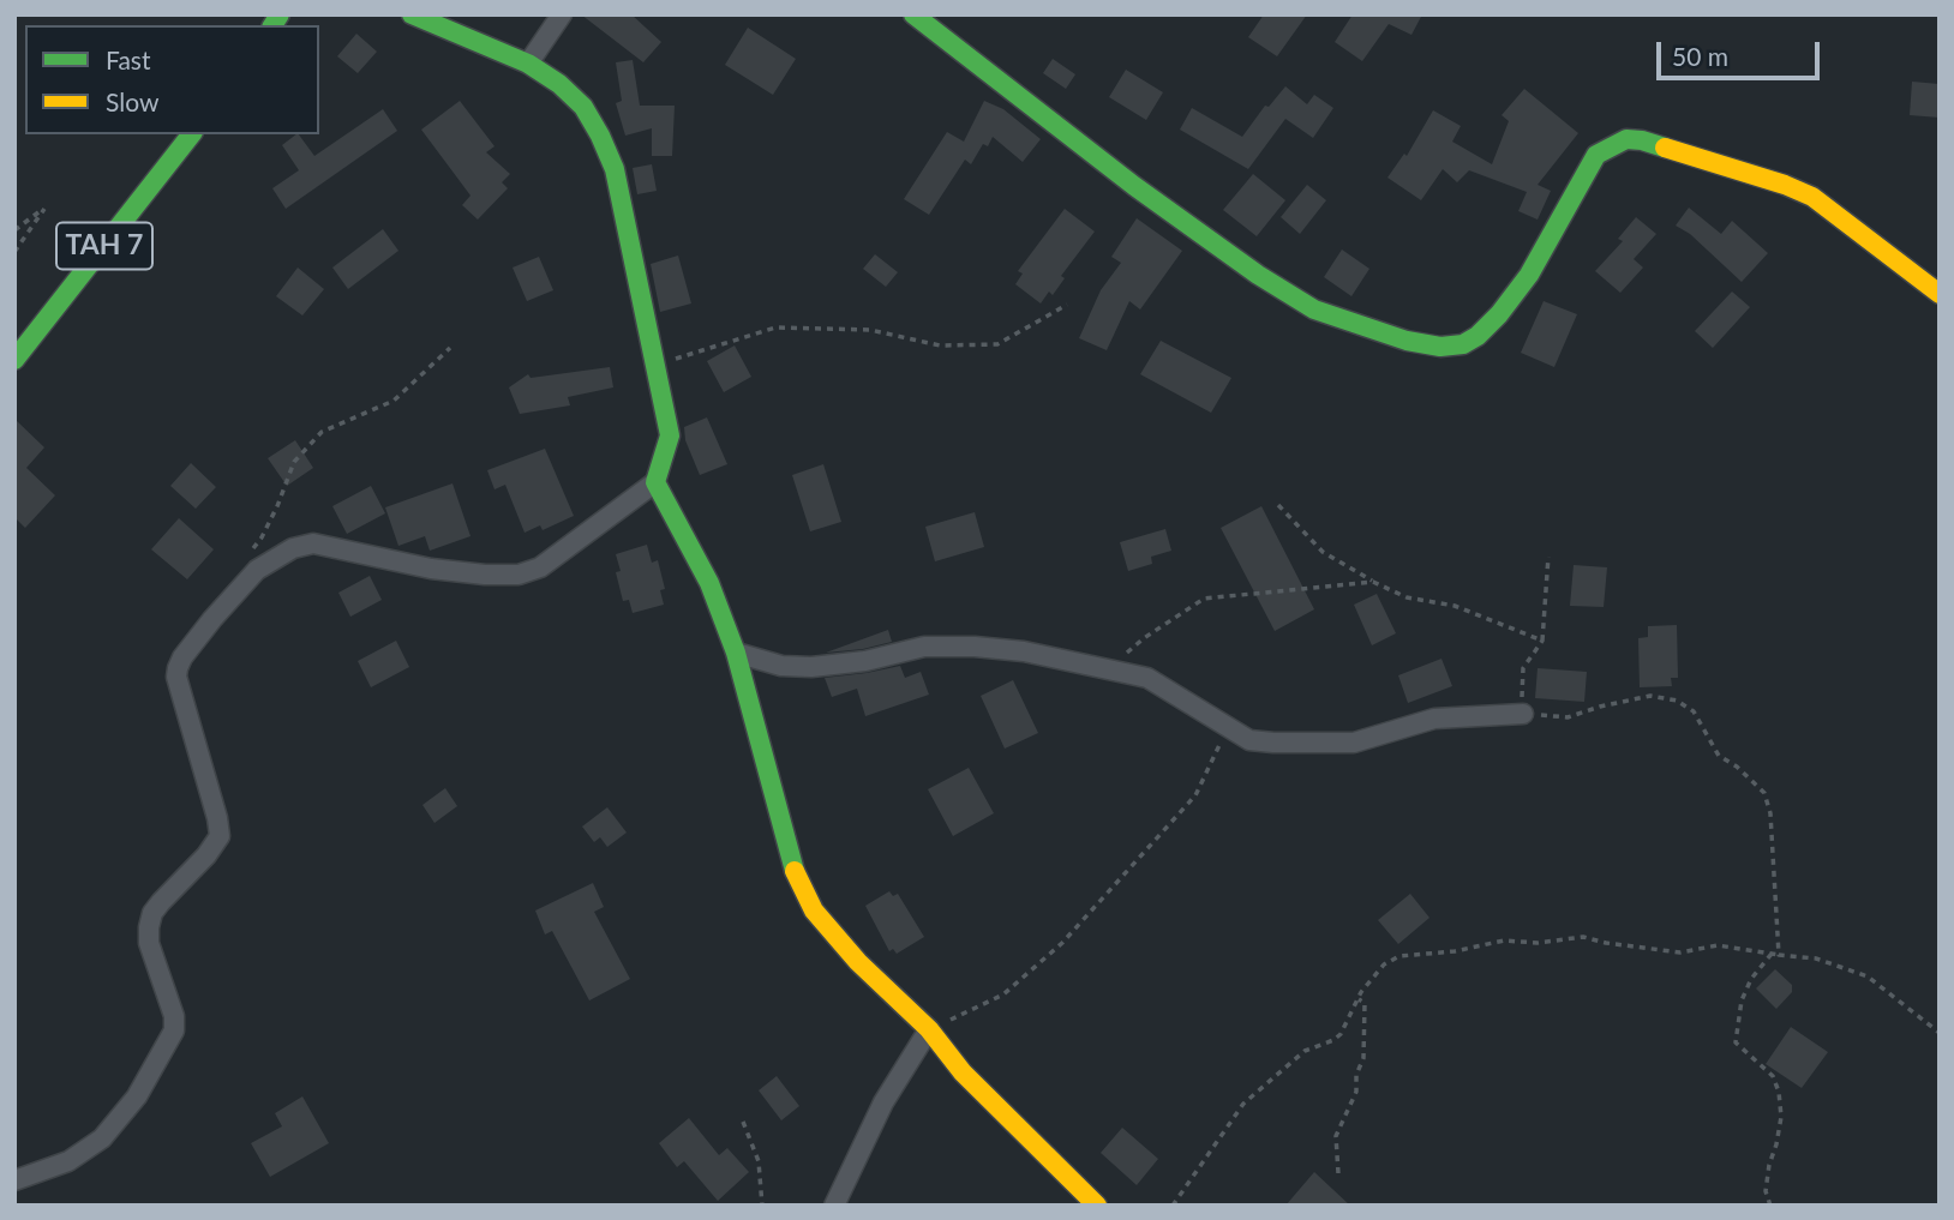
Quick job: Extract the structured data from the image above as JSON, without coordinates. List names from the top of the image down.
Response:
{
  "streets": {
    "main road": ["TAH 7"]
  },
  "legend": ["Fast", "Slow"],
  "scale_bar": "50 m"
}
